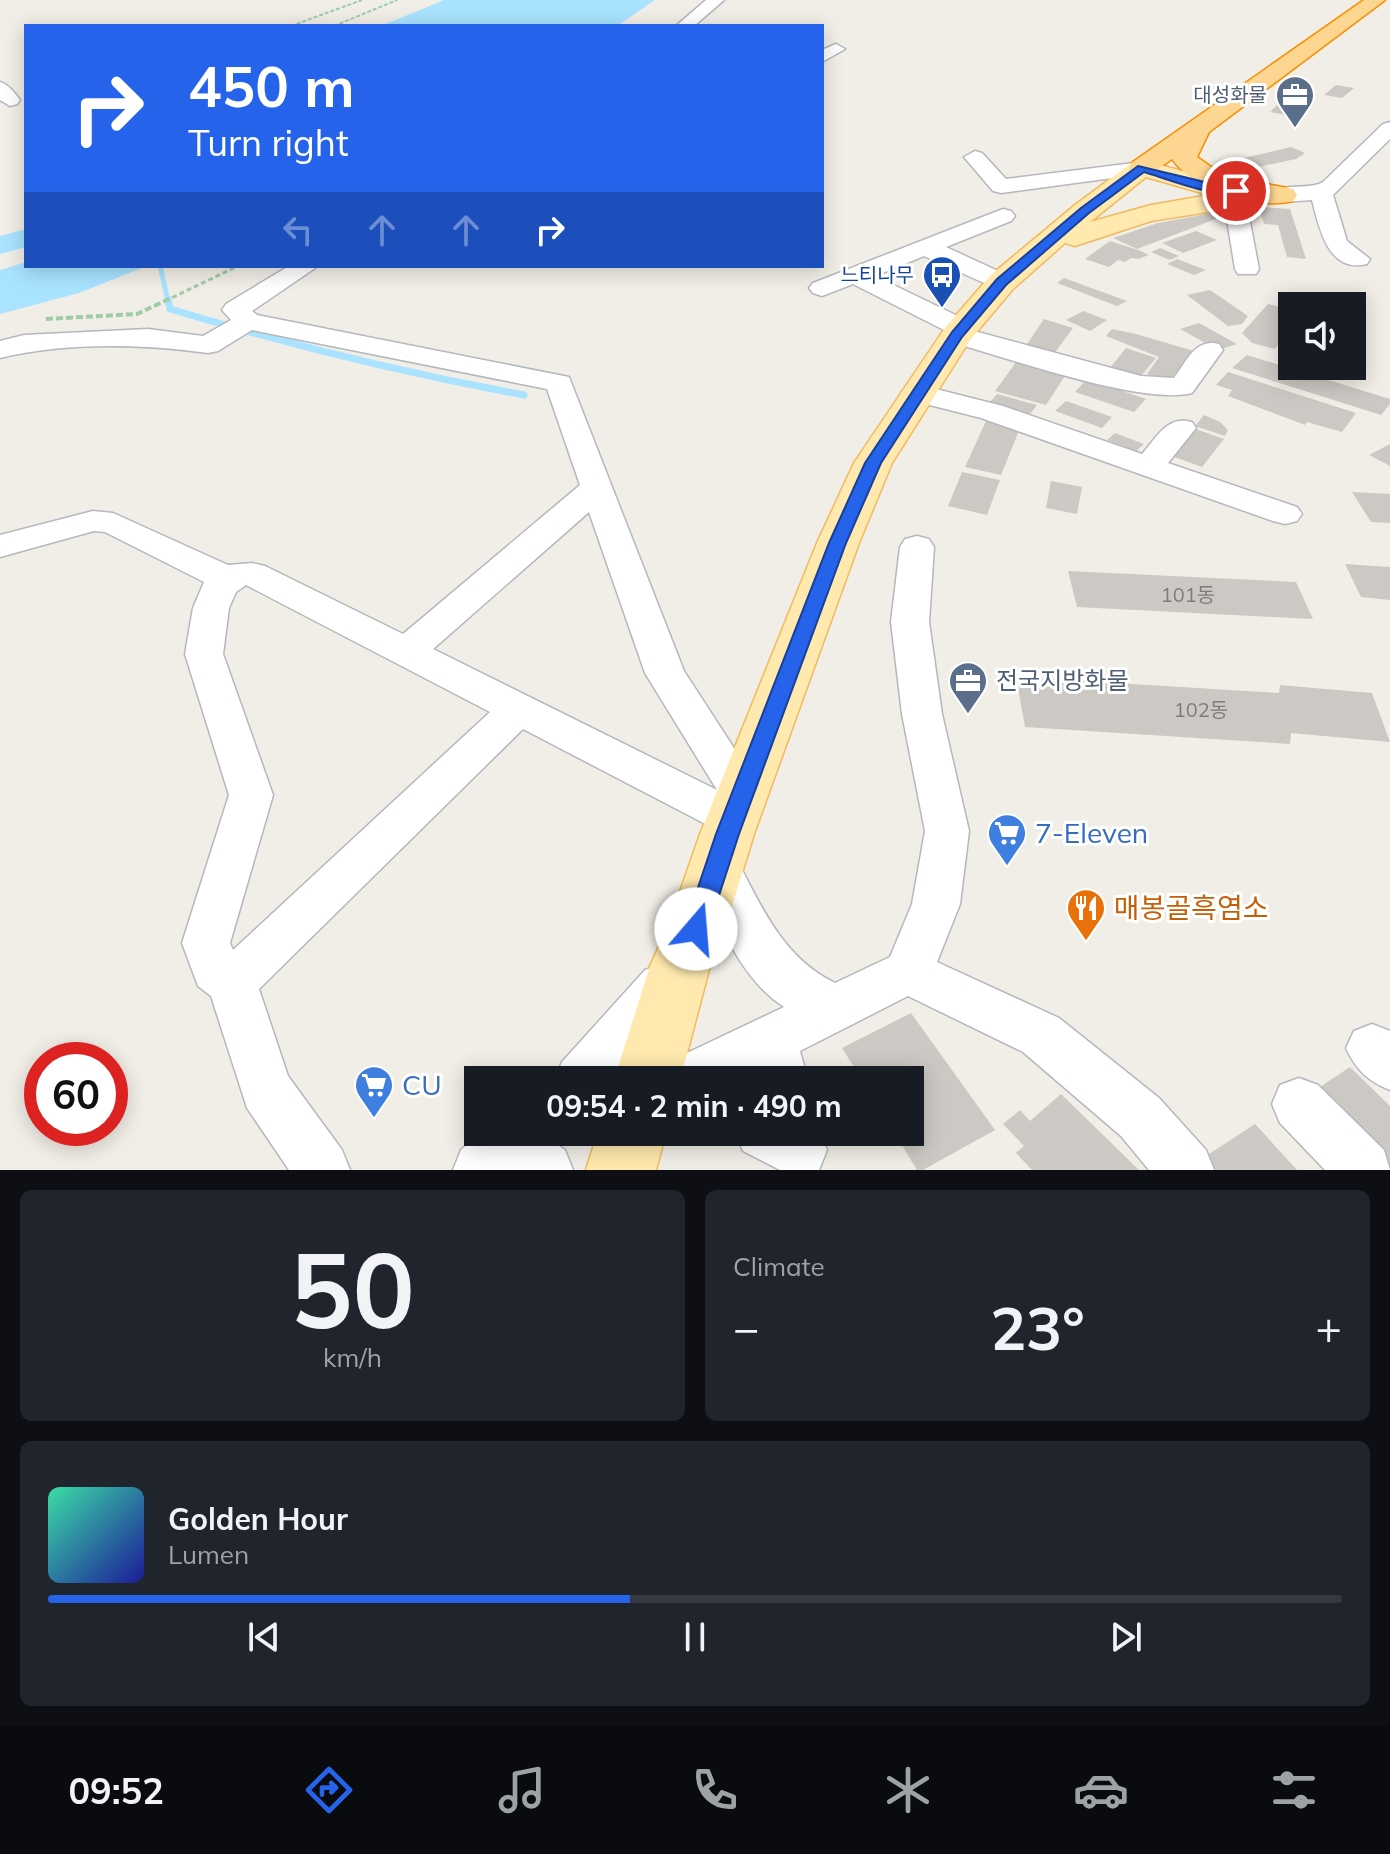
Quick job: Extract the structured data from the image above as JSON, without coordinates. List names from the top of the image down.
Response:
{
  "places": {
    "office": ["대성화물", "전국지방화물"],
    "bus stop": ["느티나무"],
    "supermarket": ["7-Eleven", "CU"],
    "restaurant": ["매봉골흑염소"]
  },
  "house_numbers": ["101동", "102동"],
  "page": {
    "turn": ["450 m", "Turn right"],
    "limit": "60",
    "trip": "09:54 · 2 min · 490 m",
    "tile": [
      ["50", "km/h"],
      "Climate"
    ],
    "heat": ["−", "23°", "+"],
    "song": ["Golden Hour", "Lumen"],
    "tabs": "09:52"
  }
}
